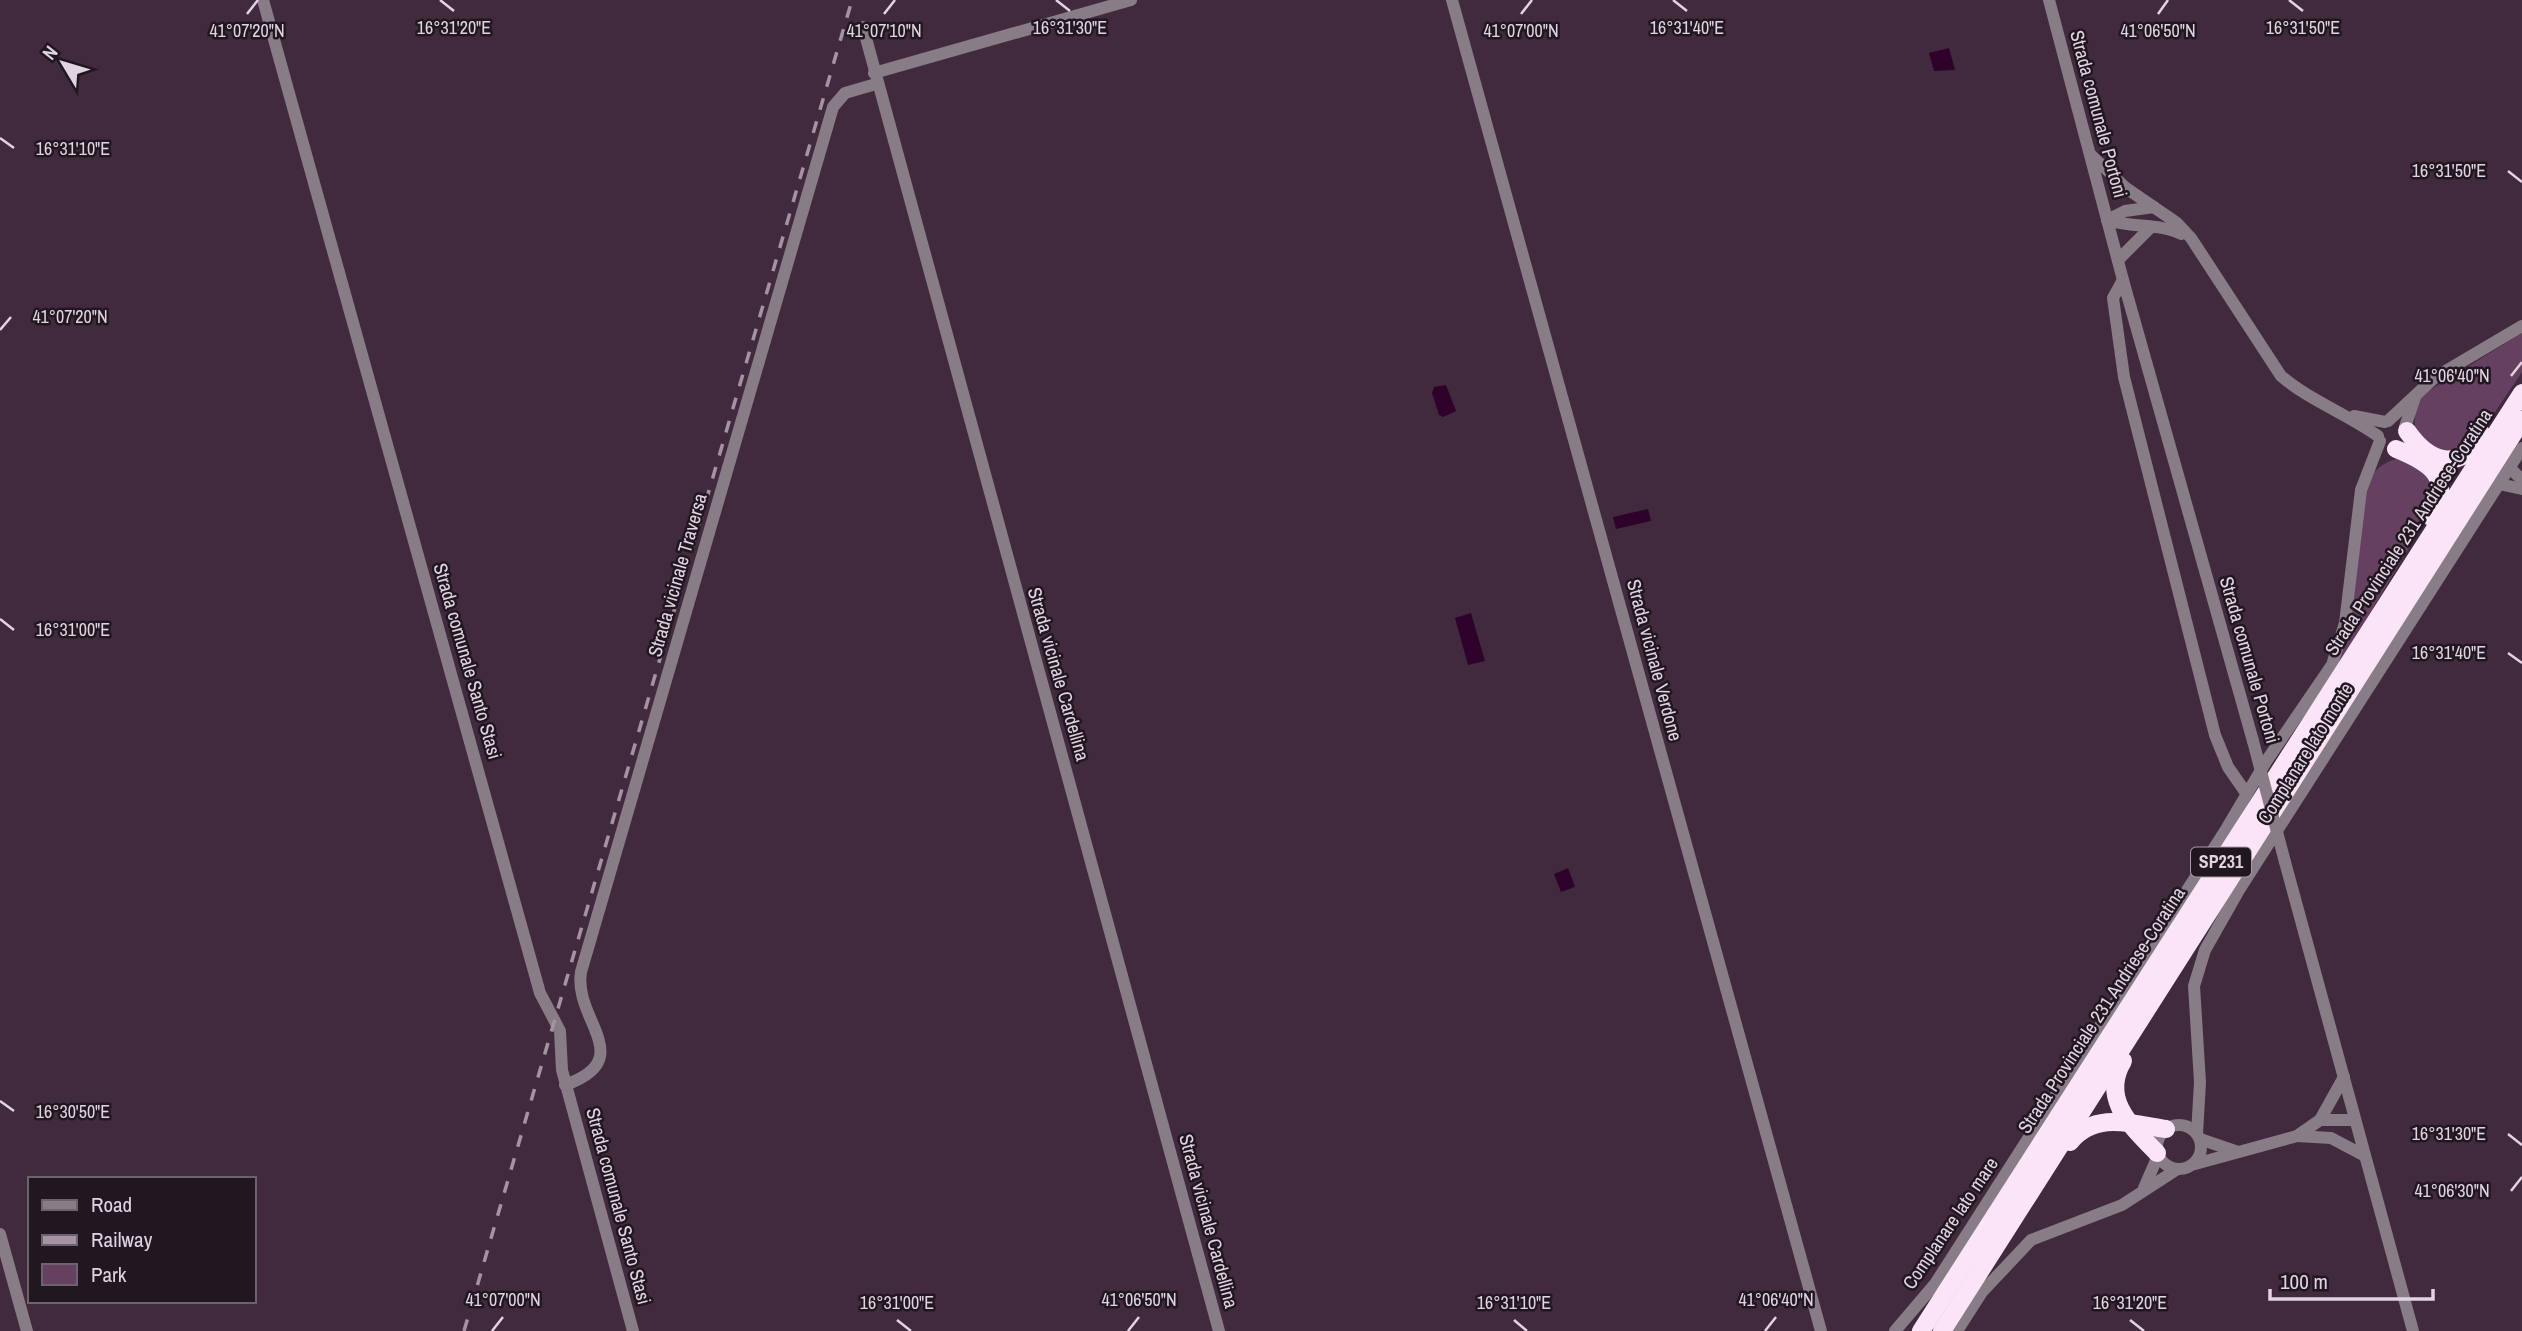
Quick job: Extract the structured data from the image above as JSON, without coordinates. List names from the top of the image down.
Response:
{
  "streets": {
    "highway": ["Strada Provinciale 231 Andriese-Coratina", "SP231"],
    "street": [
      "Strada comunale Portoni",
      "Strada vicinale Traversa",
      "Strada vicinale Verdone",
      "Strada comunale Santo Stasi",
      "Strada vicinale Cardellina",
      "Complanare lato monte",
      "Complanare lato mare"
    ]
  },
  "crossings": [
    ["Strada vicinale Traversa", "Strada comunale Santo Stasi"],
    ["Strada vicinale Traversa", "Strada vicinale Cardellina"]
  ],
  "legend": ["Road", "Railway", "Park"],
  "scale_bar": "100 m",
  "north": "top left",
  "coordinates": [
    "16°31'20\"E",
    "16°31'40\"E",
    "16°31'30\"E",
    "16°31'50\"E",
    "41°07'20\"N",
    "41°07'10\"N",
    "41°07'00\"N",
    "41°06'50\"N",
    "16°31'10\"E",
    "41°06'40\"N",
    "16°31'00\"E",
    "16°30'50\"E",
    "41°06'30\"N"
  ]
}
